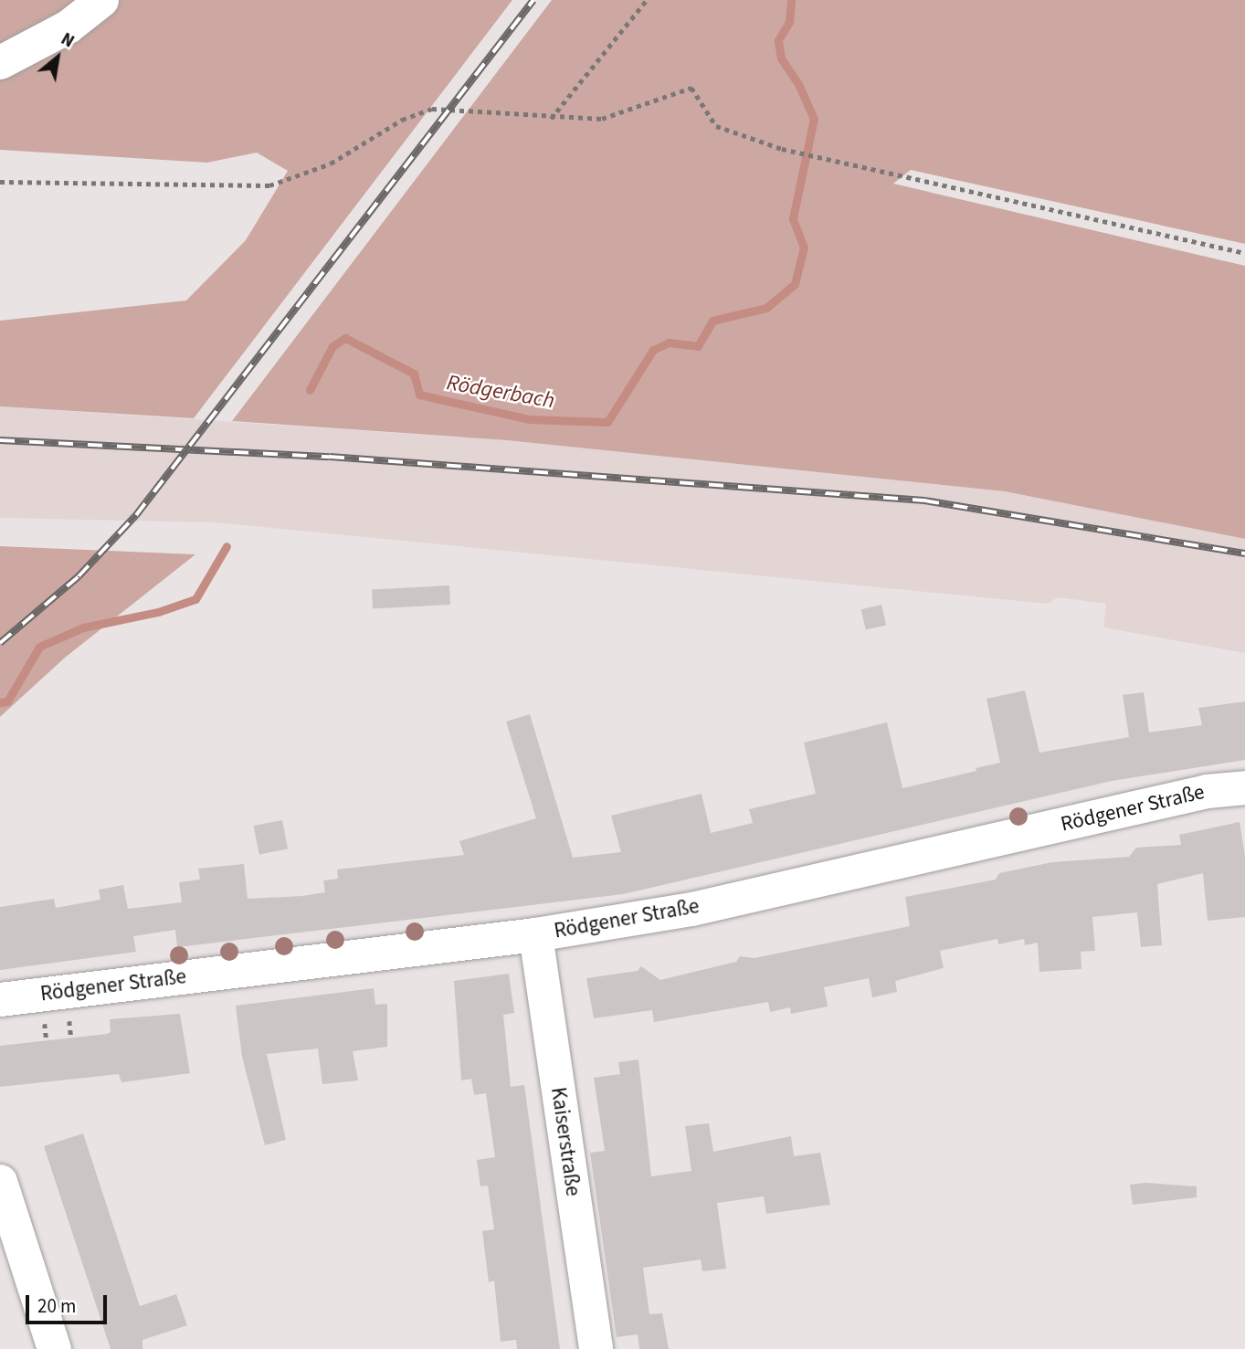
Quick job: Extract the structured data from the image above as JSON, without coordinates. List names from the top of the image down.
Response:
{
  "streets": {
    "street": ["Rödgener Straße", "Kaiserstraße"]
  },
  "crossings": [
    ["Rödgener Straße", "Kaiserstraße"]
  ],
  "water": ["Rödgerbach"],
  "scale_bar": "20 m",
  "north": "top right"
}
